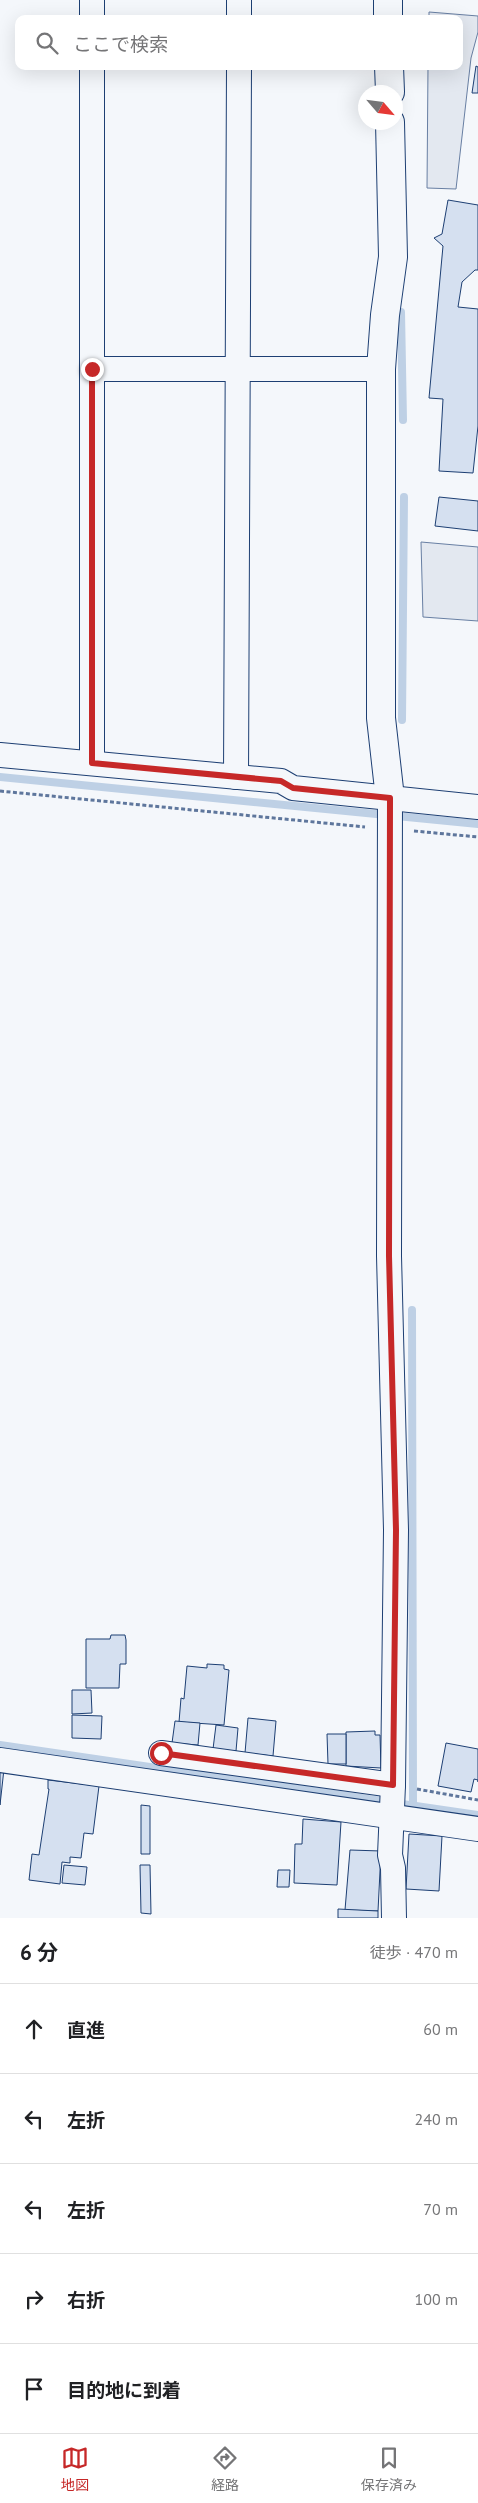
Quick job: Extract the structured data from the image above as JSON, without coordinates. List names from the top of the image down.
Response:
{
  "north": "bottom right",
  "page": {
    "search": "ここで検索",
    "heading": ["6 分", "徒歩 · 470 m"],
    "list": [
      ["直進", "60 m"],
      ["左折", "240 m"],
      ["左折", "70 m"],
      ["右折", "100 m"],
      "目的地に到着"
    ],
    "nav": ["地図", "経路", "保存済み"]
  }
}
